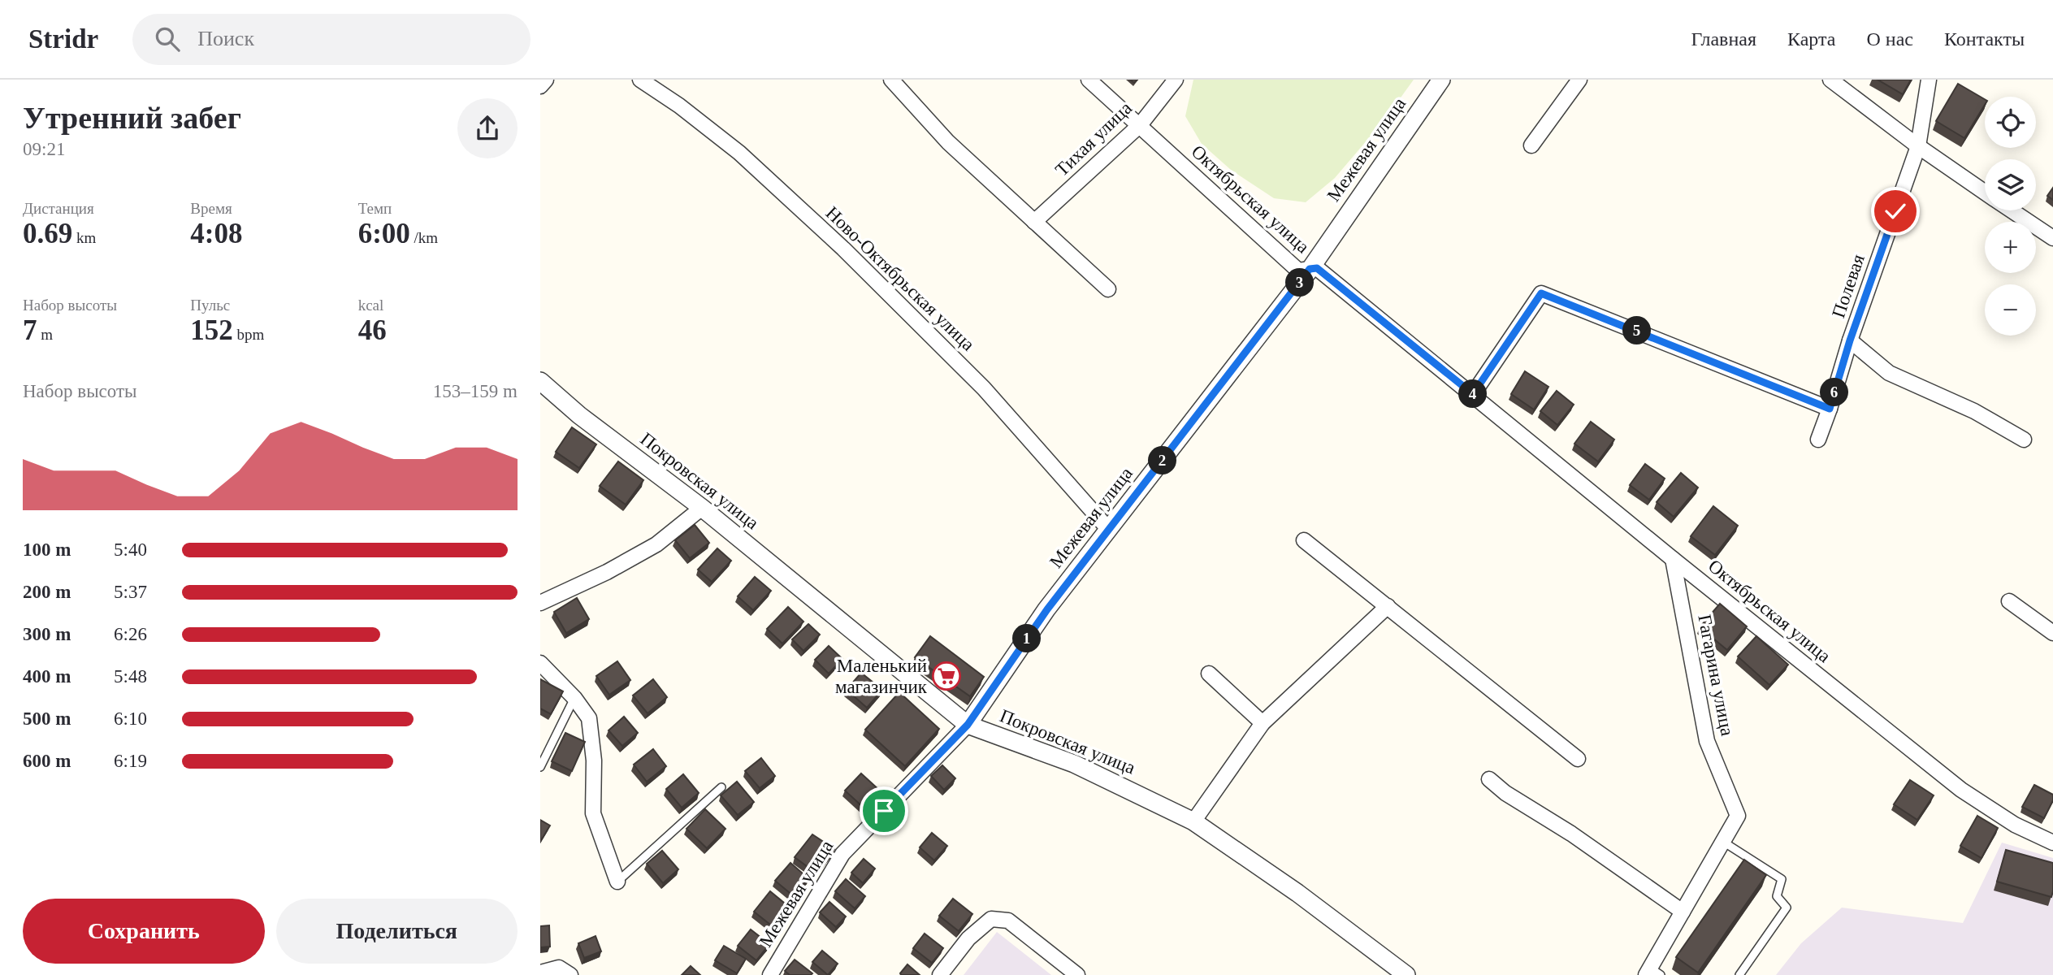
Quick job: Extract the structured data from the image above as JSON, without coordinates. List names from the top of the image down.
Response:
{
  "streets": {
    "street": [
      "Тихая улица",
      "Межевая улица",
      "Октябрьская улица",
      "Ново-Октябрьская улица",
      "Полевая",
      "Покровская улица",
      "Гагарина улица"
    ]
  },
  "crossings": [
    ["Тихая улица", "Октябрьская улица"],
    ["Межевая улица", "Октябрьская улица"],
    ["Межевая улица", "Ново-Октябрьская улица"],
    ["Межевая улица", "Покровская улица"],
    ["Октябрьская улица", "Гагарина улица"]
  ],
  "places": {
    "supermarket": ["Маленький магазинчик"]
  },
  "page": {
    "header": "Stridr",
    "search": "Поиск",
    "nav": [
      "Главная",
      "Карта",
      "О нас",
      "Контакты"
    ],
    "heading": ["Утренний забег", "09:21"],
    "map_buttons": ["+", "−"],
    "stats": [
      ["Дистанция", "0.69 km"],
      ["Время", "4:08"],
      ["Темп", "6:00 /km"],
      ["Набор высоты", "7 m"],
      ["Пульс", "152 bpm"],
      ["kcal", "46"]
    ],
    "pins": [
      "3",
      "5",
      "6",
      "4",
      "2",
      "1"
    ],
    "chart": ["Набор высоты", "153–159 m"],
    "list": [
      {
        "name": "100 m",
        "note": "5:40"
      },
      {
        "name": "200 m",
        "note": "5:37"
      },
      {
        "name": "300 m",
        "note": "6:26"
      },
      {
        "name": "400 m",
        "note": "5:48"
      },
      {
        "name": "500 m",
        "note": "6:10"
      },
      {
        "name": "600 m",
        "note": "6:19"
      }
    ],
    "buttons": ["Сохранить", "Поделиться"]
  }
}
